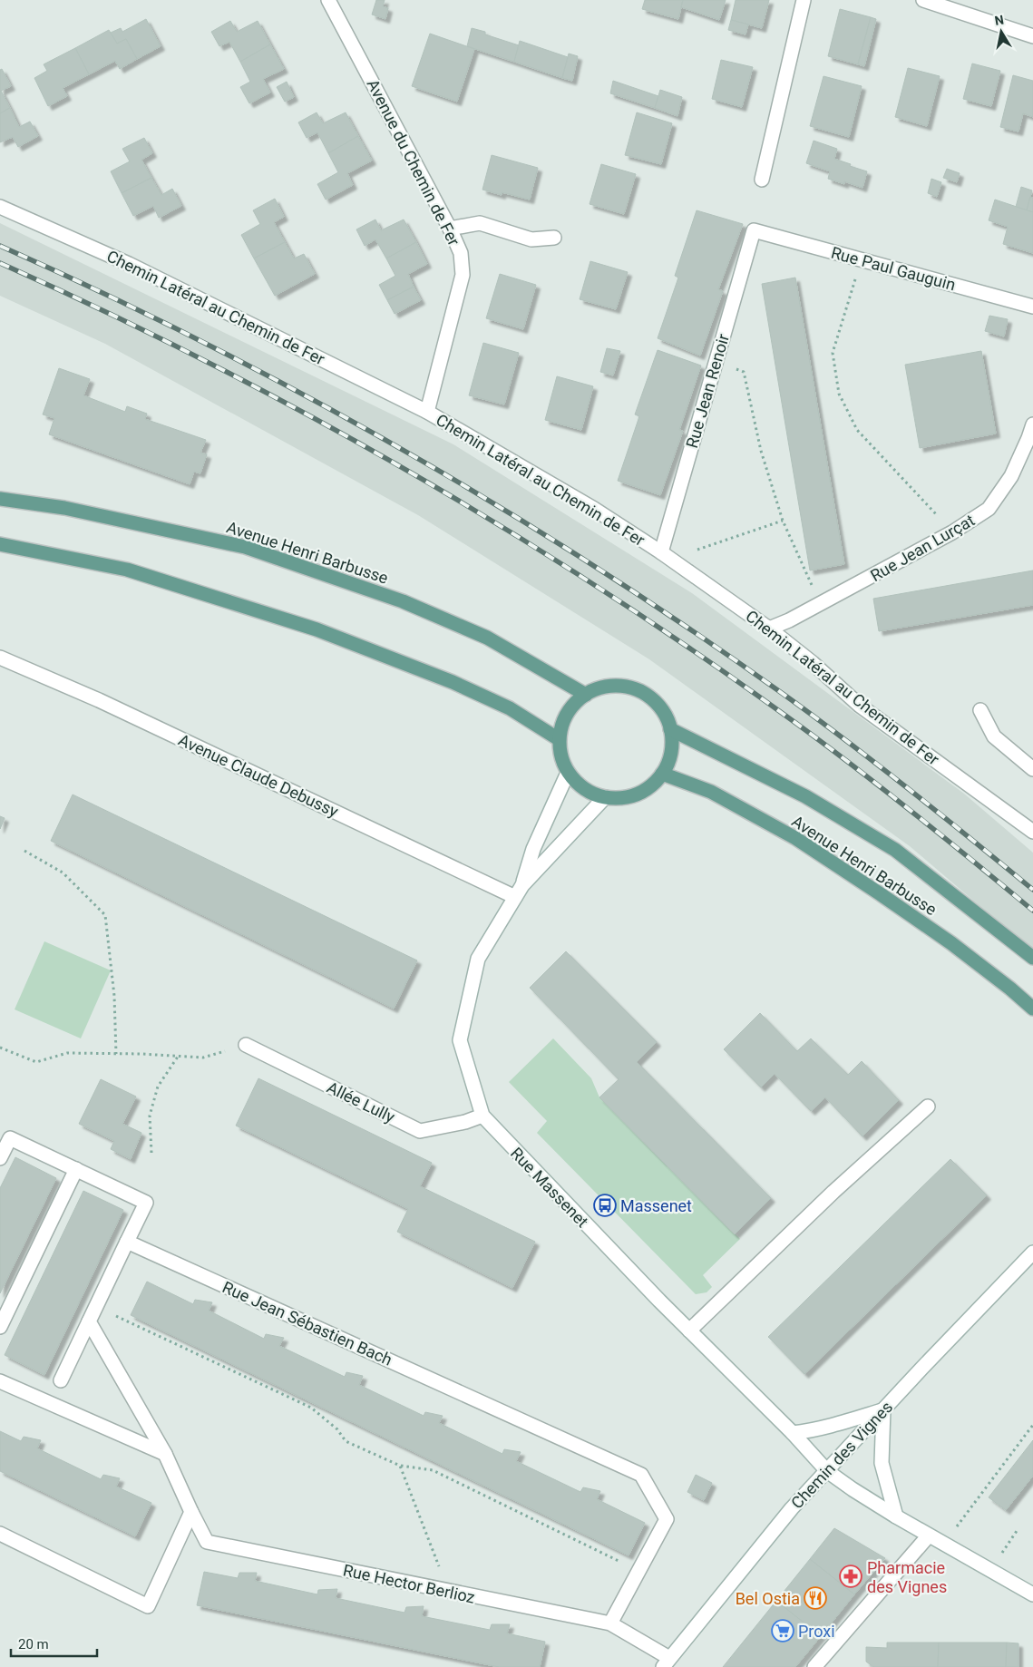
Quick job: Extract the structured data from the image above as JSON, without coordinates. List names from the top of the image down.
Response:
{
  "streets": {
    "main road": ["Avenue Henri Barbusse"],
    "street": [
      "Avenue du Chemin de Fer",
      "Rue Paul Gauguin",
      "Chemin Latéral au Chemin de Fer",
      "Rue Jean Renoir",
      "Rue Jean Lurçat",
      "Avenue Claude Debussy",
      "Allée Lully",
      "Rue Massenet",
      "Rue Jean Sébastien Bach",
      "Chemin des Vignes",
      "Rue Hector Berlioz"
    ]
  },
  "crossings": [
    ["Avenue du Chemin de Fer", "Chemin Latéral au Chemin de Fer"],
    ["Rue Paul Gauguin", "Rue Jean Renoir"],
    ["Chemin Latéral au Chemin de Fer", "Rue Jean Renoir"],
    ["Chemin Latéral au Chemin de Fer", "Rue Jean Lurçat"],
    ["Avenue Henri Barbusse", "Rue Massenet"],
    ["Avenue Claude Debussy", "Rue Massenet"],
    ["Allée Lully", "Rue Massenet"],
    ["Rue Massenet", "Chemin des Vignes"],
    ["Rue Jean Sébastien Bach", "Rue Hector Berlioz"],
    ["Chemin des Vignes", "Rue Hector Berlioz"]
  ],
  "places": {
    "bus stop": ["Massenet"],
    "pharmacy": ["Pharmacie des Vignes"],
    "restaurant": ["Bel Ostia"],
    "supermarket": ["Proxi"]
  },
  "scale_bar": "20 m",
  "north": "top"
}
